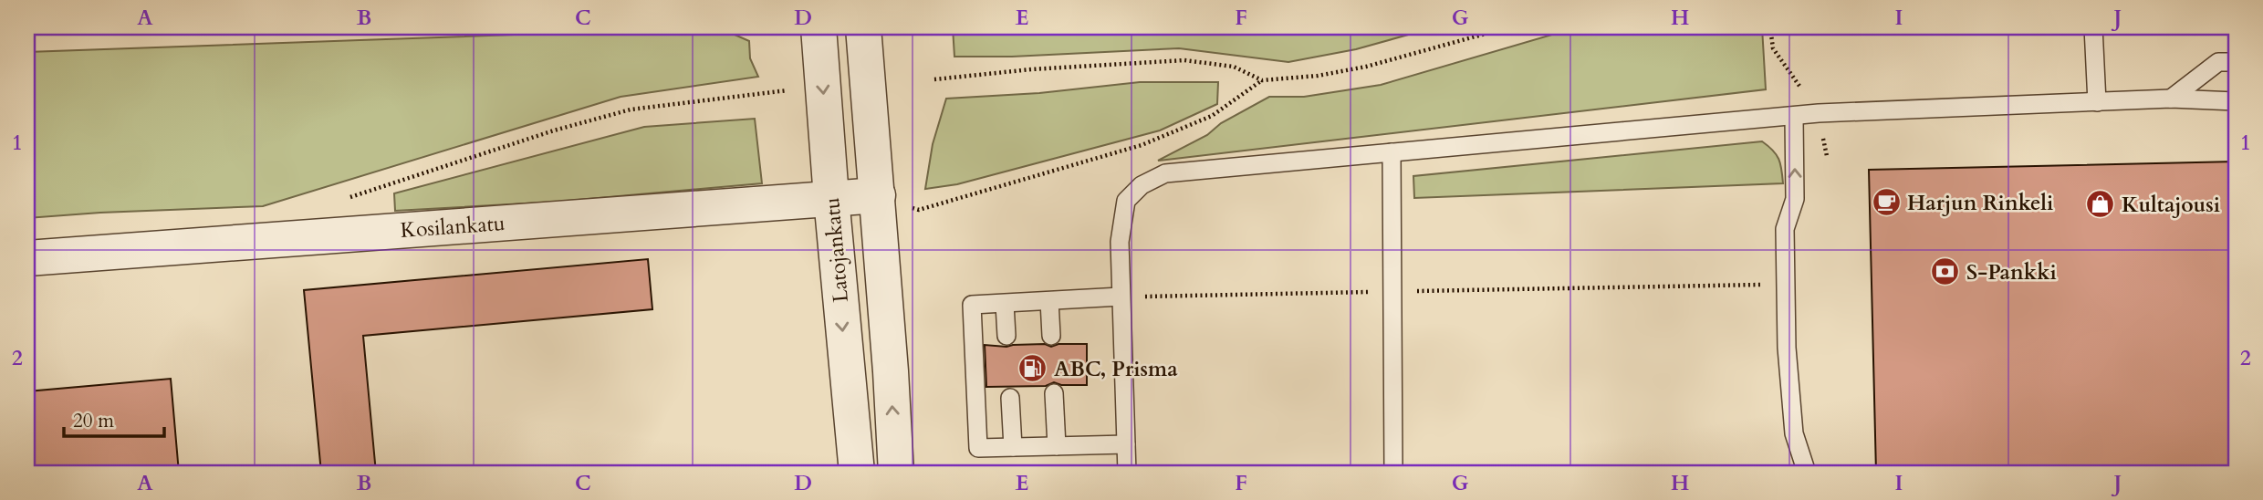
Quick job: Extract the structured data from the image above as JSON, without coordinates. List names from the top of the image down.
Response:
{
  "streets": {
    "street": ["Kosilankatu", "Latojankatu"]
  },
  "crossings": [
    ["Kosilankatu", "Latojankatu"]
  ],
  "places": {
    "cafe": ["Harjun Rinkeli"],
    "shop": ["Kultajousi"],
    "bank": ["S-Pankki"],
    "fuel station": ["ABC, Prisma"]
  },
  "scale_bar": "20 m",
  "grid": {
    "columns": [
      "A",
      "B",
      "C",
      "D",
      "E",
      "F",
      "G",
      "H",
      "I",
      "J"
    ],
    "rows": ["1", "2"]
  }
}
